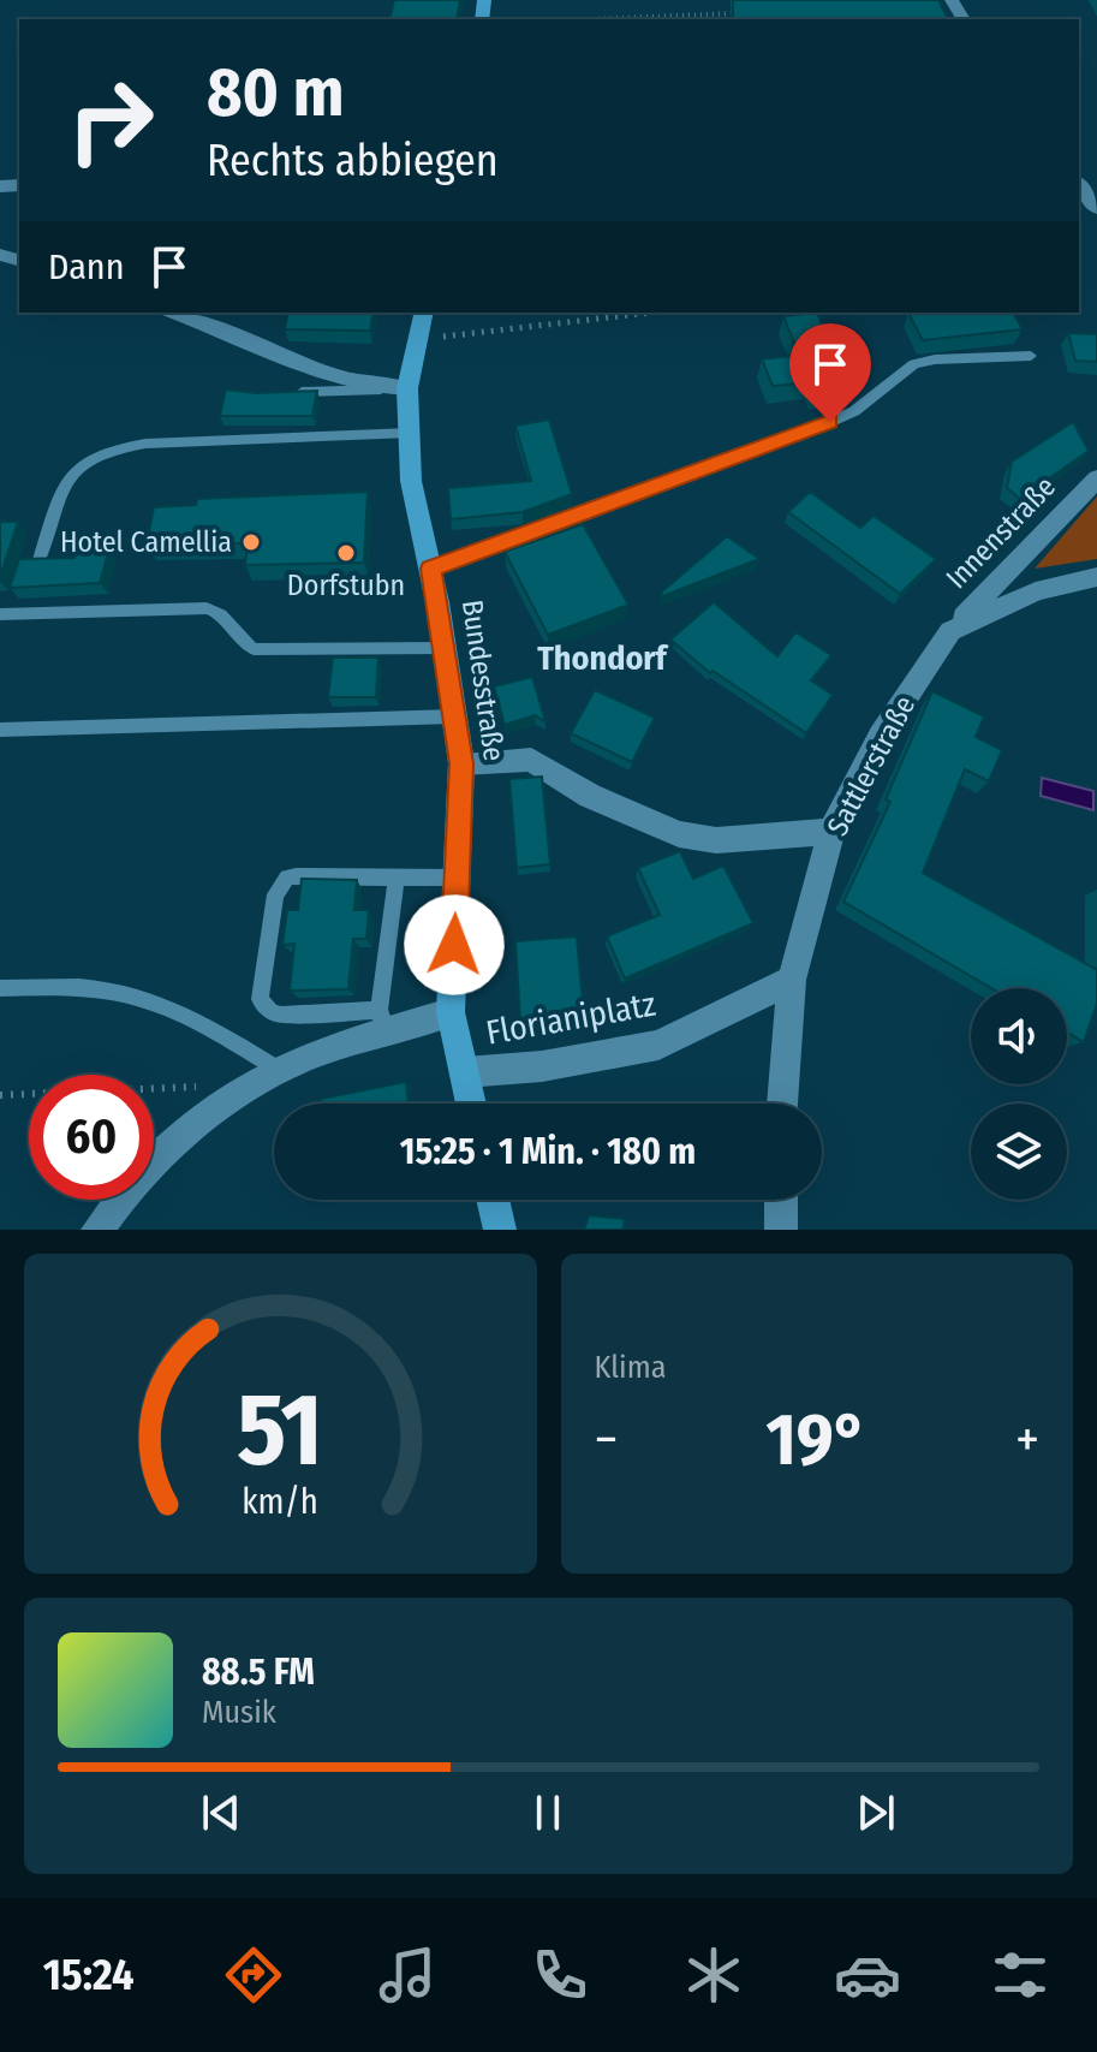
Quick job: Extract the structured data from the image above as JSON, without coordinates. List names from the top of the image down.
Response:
{
  "streets": {
    "main road": ["Bundesstraße"],
    "street": ["Innenstraße", "Sattlerstraße", "Florianiplatz"]
  },
  "crossings": [
    ["Innenstraße", "Sattlerstraße"],
    ["Bundesstraße", "Florianiplatz"],
    ["Sattlerstraße", "Florianiplatz"]
  ],
  "districts": ["Thondorf"],
  "places": ["Hotel Camellia", "Dorfstubn"],
  "page": {
    "turn": ["80 m", "Rechts abbiegen"],
    "then": "Dann",
    "limit": "60",
    "trip": "15:25 · 1 Min. · 180 m",
    "tile": "Klima",
    "heat": ["−", "19°", "+"],
    "song": ["88.5 FM", "Musik"],
    "tabs": "15:24",
    "gauge": ["51", "km/h"]
  }
}
